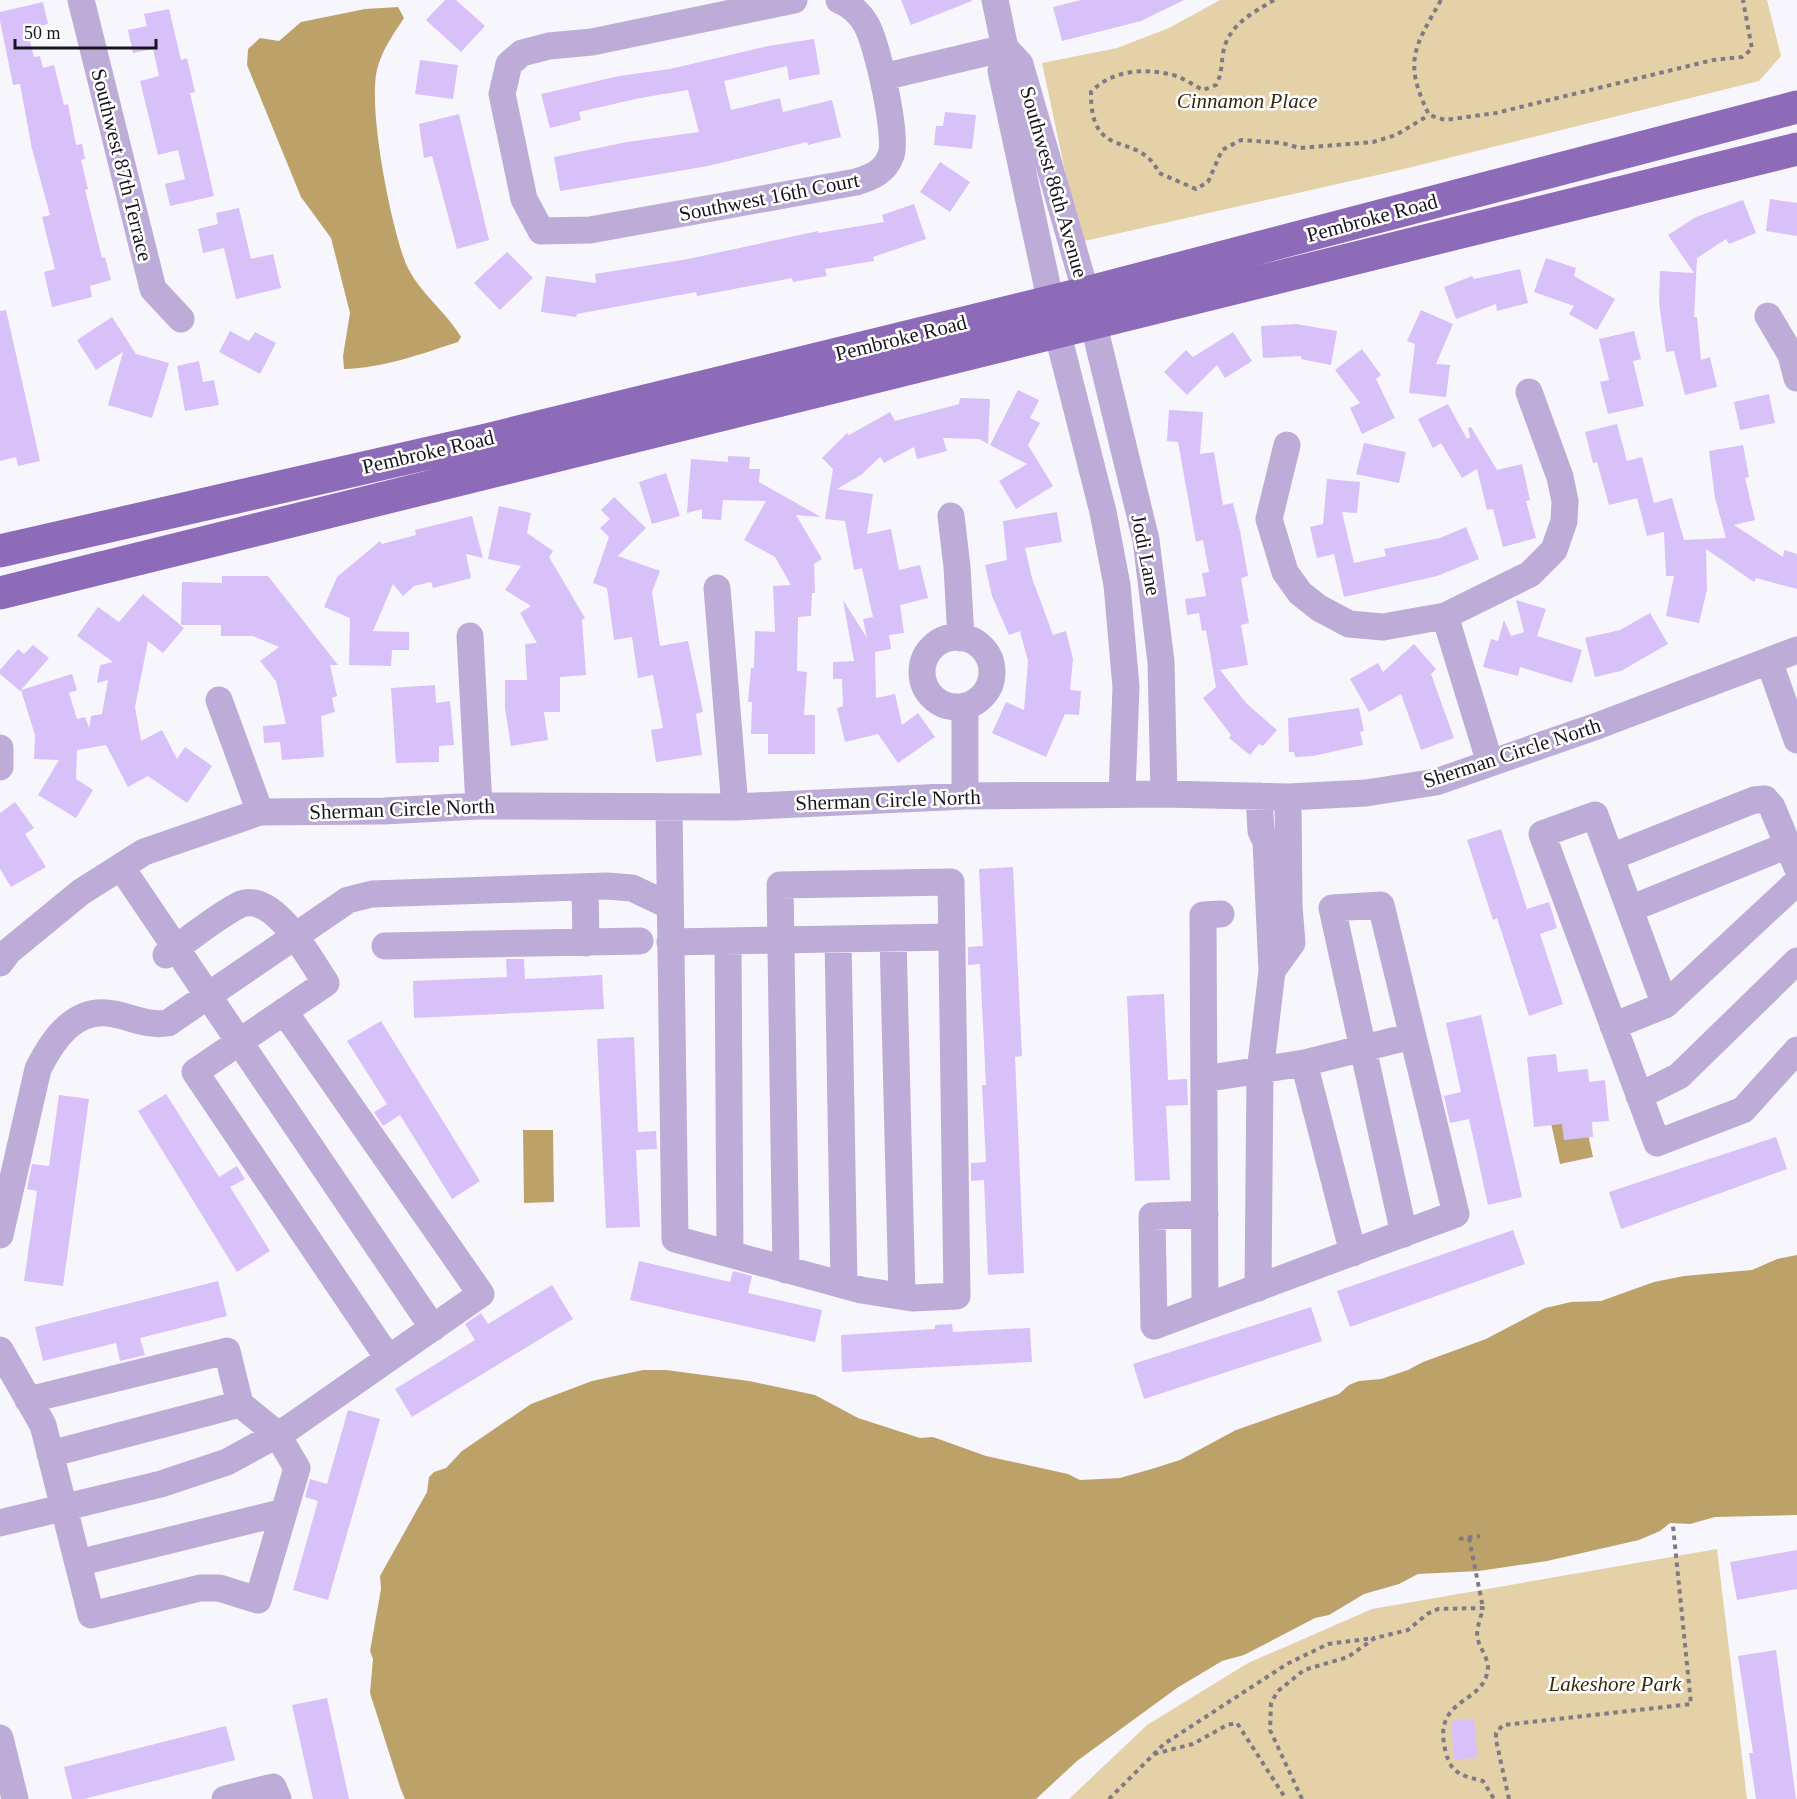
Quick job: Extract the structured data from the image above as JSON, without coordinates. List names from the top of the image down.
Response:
{
  "streets": {
    "main road": ["Pembroke Road"],
    "street": [
      "Southwest 87th Terrace",
      "Southwest 86th Avenue",
      "Southwest 16th Court",
      "Jodi Lane",
      "Sherman Circle North"
    ]
  },
  "crossings": [
    ["Southwest 86th Avenue", "Pembroke Road"],
    ["Southwest 86th Avenue", "Jodi Lane"],
    ["Pembroke Road", "Jodi Lane"],
    ["Jodi Lane", "Sherman Circle North"]
  ],
  "parks": ["Cinnamon Place", "Lakeshore Park"],
  "scale_bar": "50 m"
}
